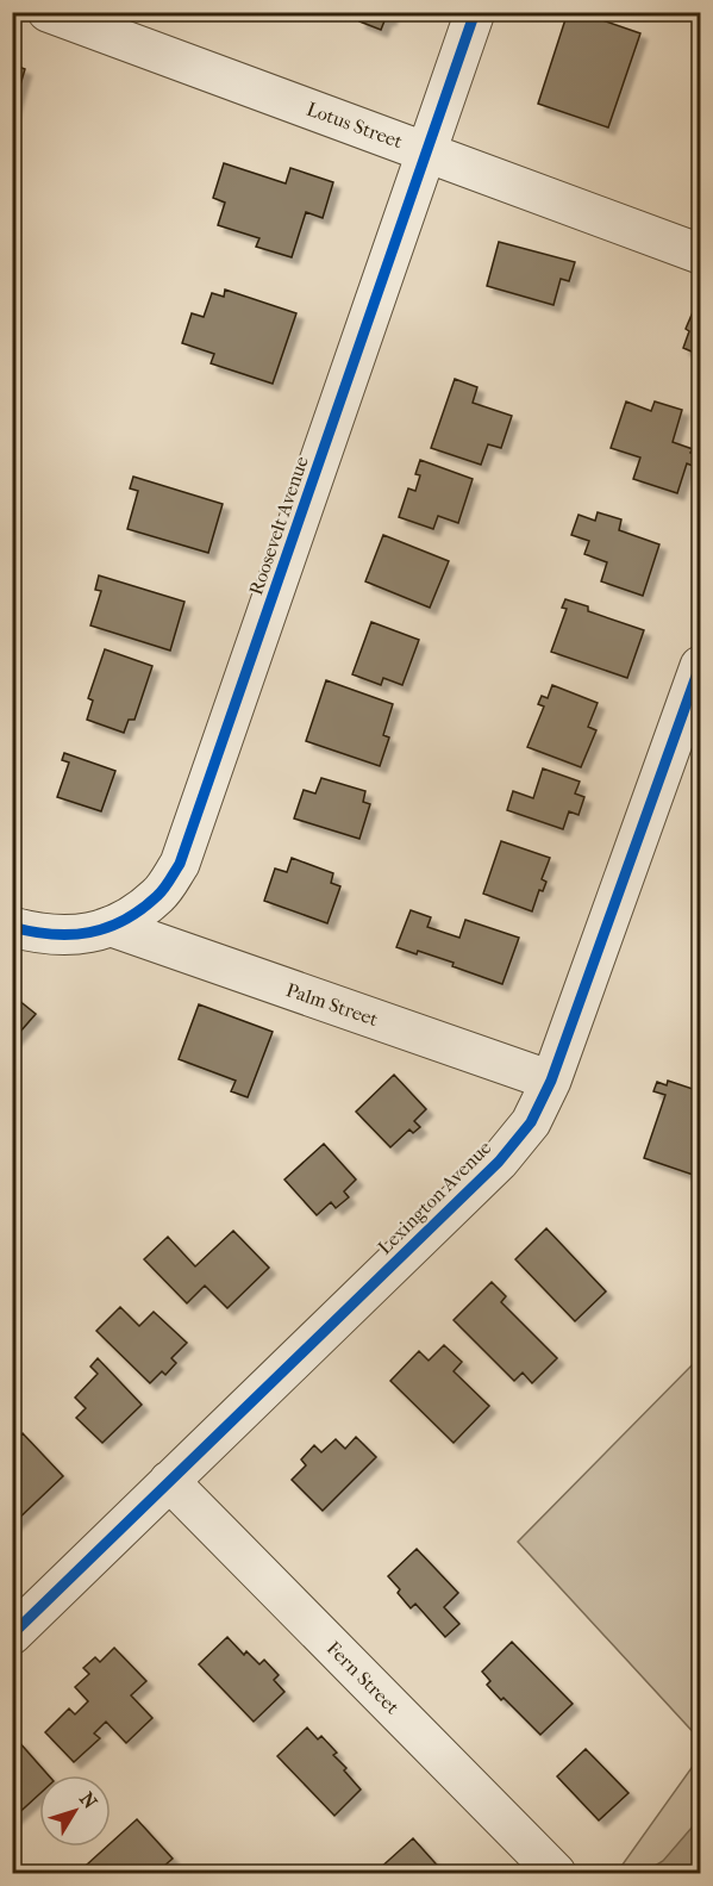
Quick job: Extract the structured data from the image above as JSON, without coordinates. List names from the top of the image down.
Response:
{
  "streets": {
    "street": [
      "Lotus Street",
      "Roosevelt Avenue",
      "Palm Street",
      "Lexington Avenue",
      "Fern Street"
    ]
  },
  "crossings": [
    ["Lotus Street", "Roosevelt Avenue"],
    ["Roosevelt Avenue", "Palm Street"],
    ["Palm Street", "Lexington Avenue"],
    ["Lexington Avenue", "Fern Street"]
  ],
  "north": "top right"
}
